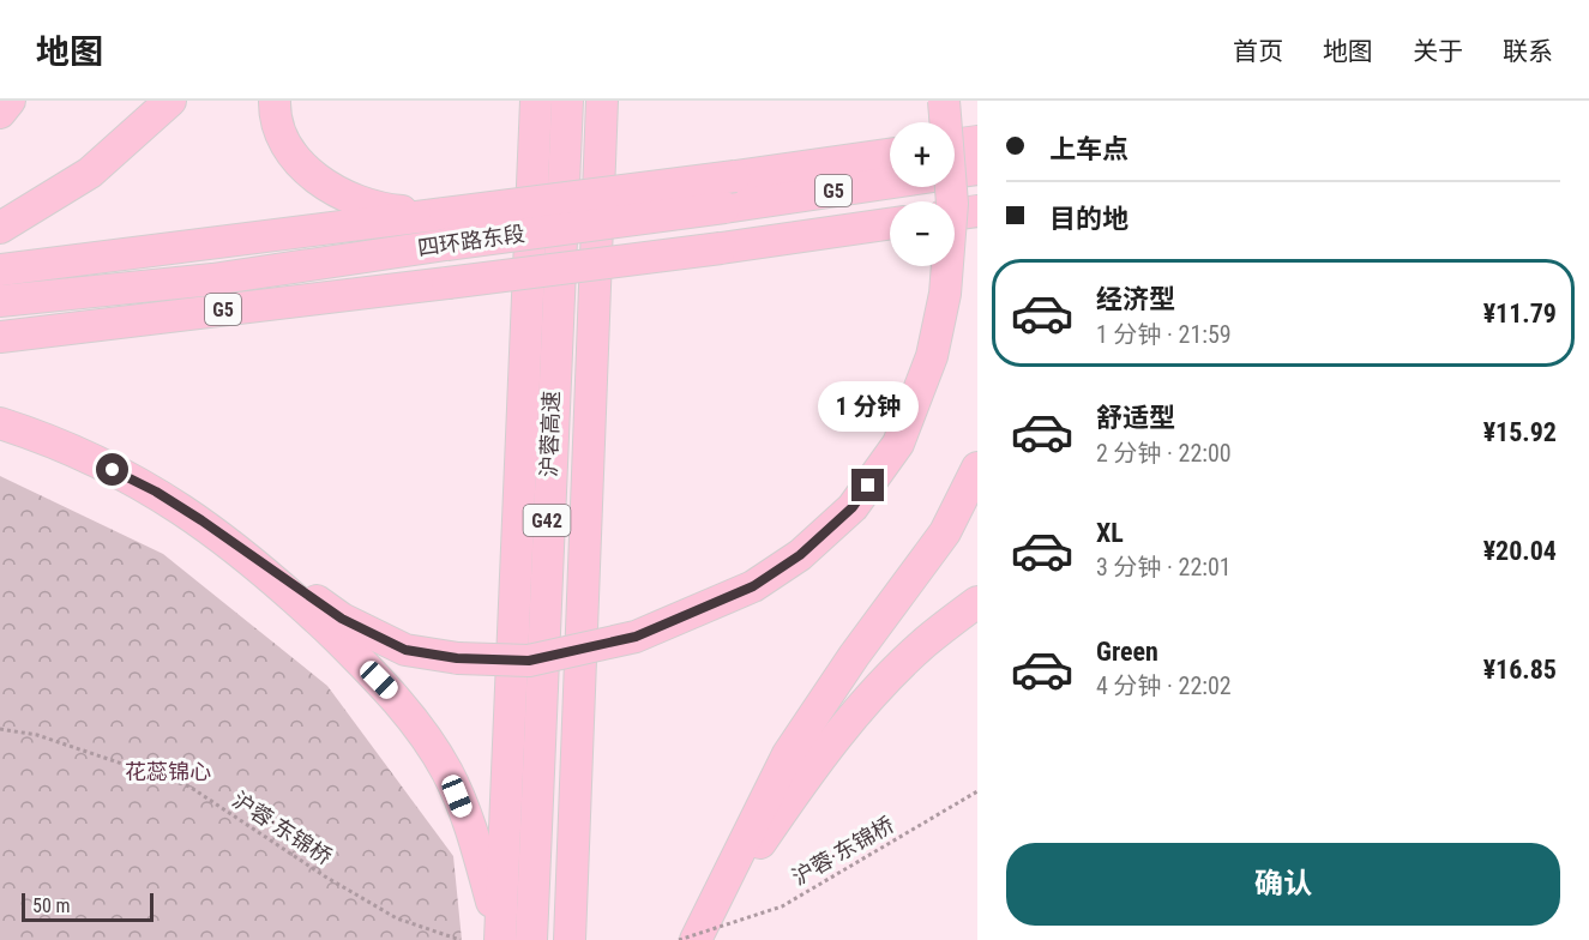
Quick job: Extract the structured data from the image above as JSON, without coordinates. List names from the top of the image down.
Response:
{
  "streets": {
    "highway": [
      "G5",
      "四环路东段",
      "沪蓉高速",
      "G42"
    ],
    "path": ["沪蓉·东锦桥"]
  },
  "parks": ["花蕊锦心"],
  "scale_bar": "50 m",
  "page": {
    "header": "地图",
    "nav": [
      "首页",
      "地图",
      "关于",
      "联系"
    ],
    "banner": ["上车点", "目的地"],
    "map_buttons": ["+", "−"],
    "list": [
      {
        "name": "经济型",
        "note": "1 分钟 · 21:59",
        "value": "¥11.79"
      },
      {
        "name": "舒适型",
        "note": "2 分钟 · 22:00",
        "value": "¥15.92"
      },
      {
        "name": "XL",
        "note": "3 分钟 · 22:01",
        "value": "¥20.04"
      },
      {
        "name": "Green",
        "note": "4 分钟 · 22:02",
        "value": "¥16.85"
      }
    ],
    "bubble": "1 分钟",
    "buttons": "确认",
    "scale": "50 m"
  }
}
